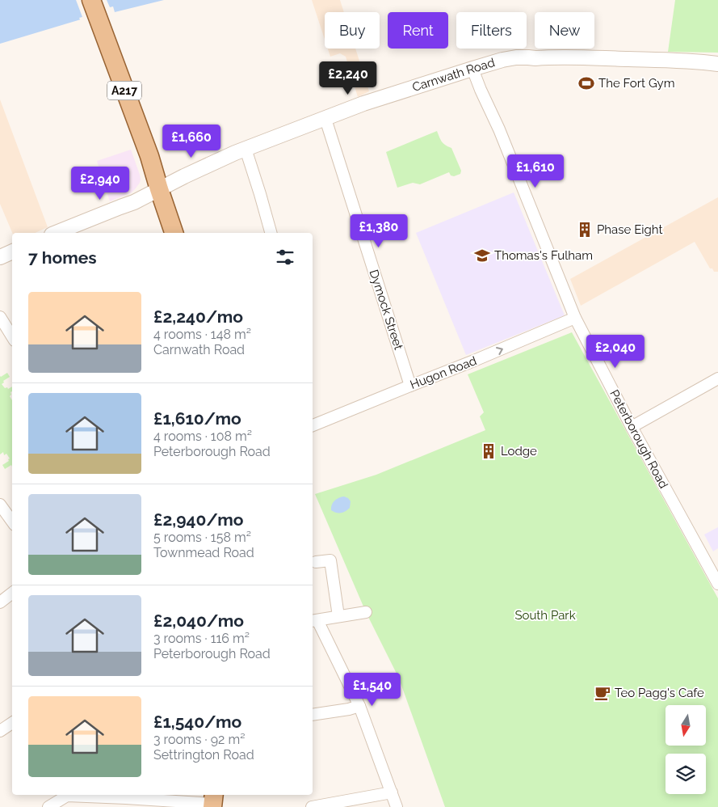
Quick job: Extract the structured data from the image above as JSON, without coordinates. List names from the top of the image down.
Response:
{
  "streets": {
    "main road": ["A217"],
    "street": [
      "Carnwath Road",
      "Dymock Street",
      "Hugon Road",
      "Peterborough Road"
    ]
  },
  "crossings": [
    ["Carnwath Road", "A217"],
    ["Carnwath Road", "Dymock Street"],
    ["Carnwath Road", "Peterborough Road"],
    ["Dymock Street", "Hugon Road"],
    ["Hugon Road", "Peterborough Road"]
  ],
  "one_way": ["Hugon Road"],
  "parks": ["South Park"],
  "places": {
    "sports": ["The Fort Gym"],
    "building": ["Phase Eight", "Lodge"],
    "school or university": ["Thomas's Fulham"],
    "cafe": ["Teo Pagg's Cafe"]
  },
  "north": "bottom",
  "page": {
    "chip": [
      "Buy",
      "Rent",
      "Filters",
      "New"
    ],
    "price": [
      "£2,240",
      "£1,660",
      "£1,610",
      "£2,940",
      "£1,380",
      "£2,040",
      "£1,540"
    ],
    "heading": "7 homes",
    "list": [
      {
        "name": "£2,240/mo",
        "note": "4 rooms · 148 m² · Carnwath Road"
      },
      {
        "name": "£1,610/mo",
        "note": "4 rooms · 108 m² · Peterborough Road"
      },
      {
        "name": "£2,940/mo",
        "note": "5 rooms · 158 m² · Townmead Road"
      },
      {
        "name": "£2,040/mo",
        "note": "3 rooms · 116 m² · Peterborough Road"
      },
      {
        "name": "£1,540/mo",
        "note": "3 rooms · 92 m² · Settrington Road"
      }
    ]
  }
}
